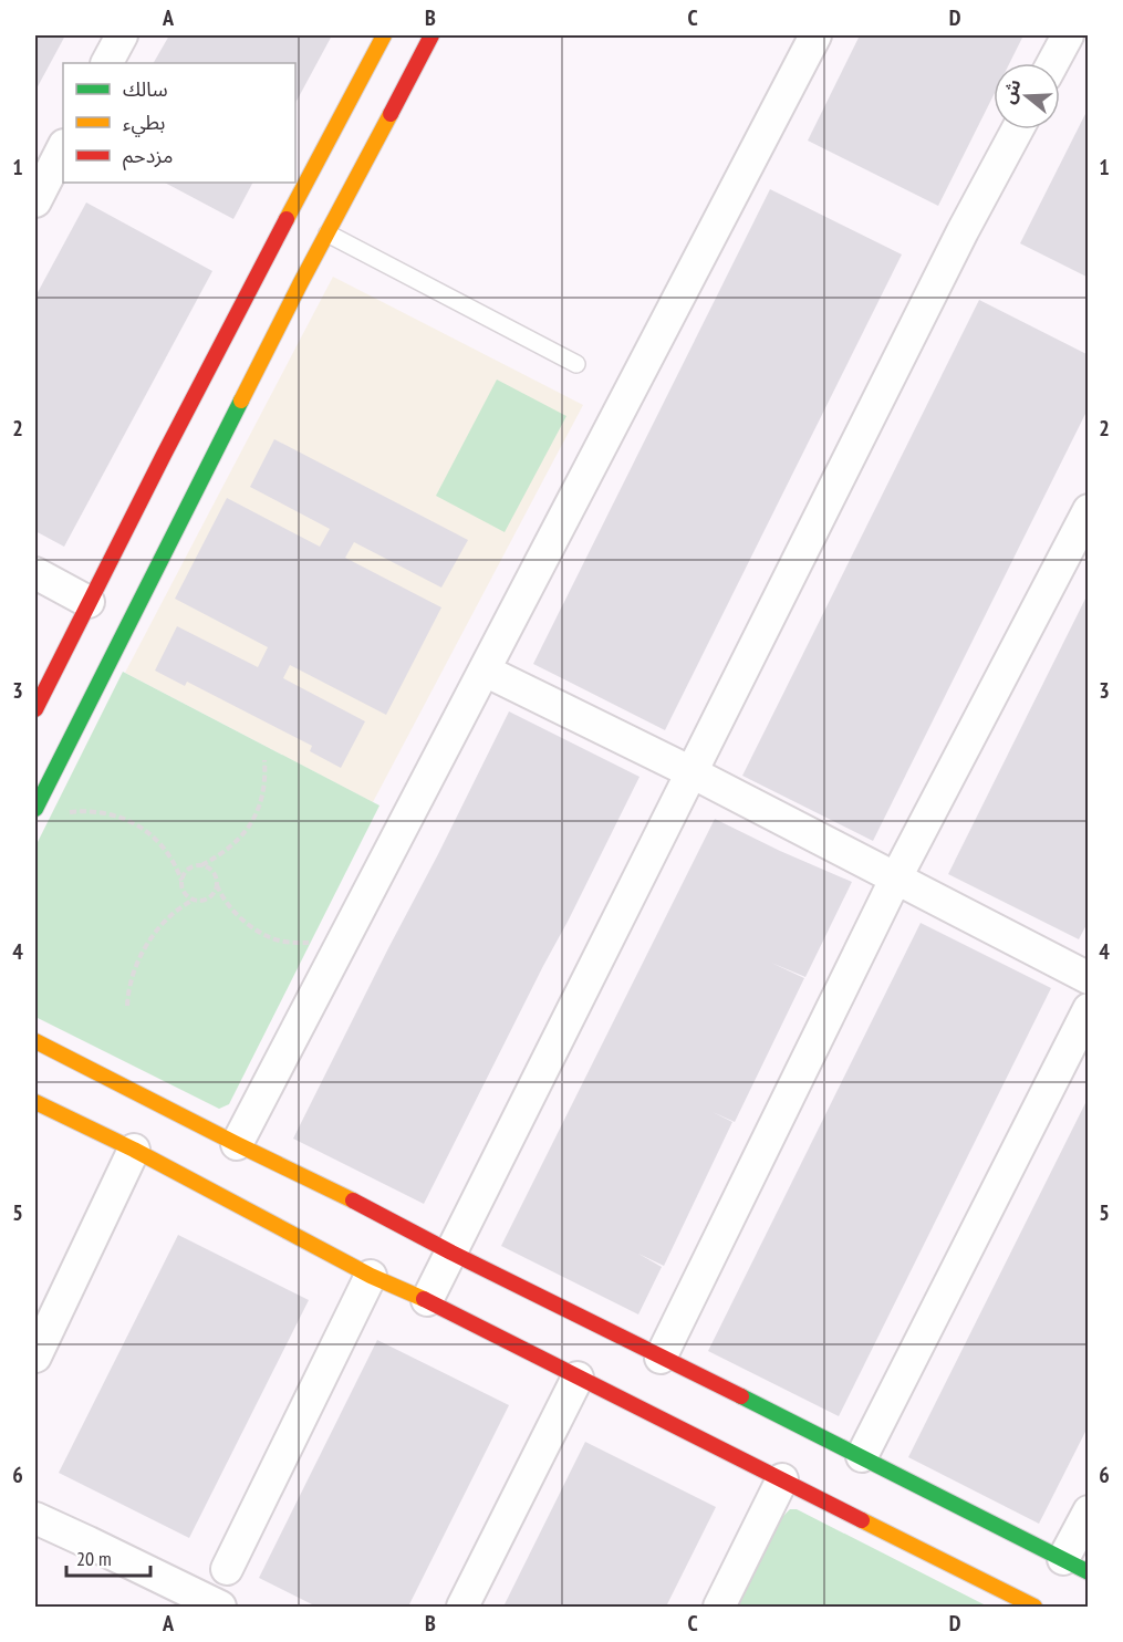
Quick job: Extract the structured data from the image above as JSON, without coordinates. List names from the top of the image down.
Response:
{
  "legend": ["سالك", "بطيء", "مزدحم"],
  "scale_bar": "20 m",
  "north": "left",
  "grid": {
    "columns": [
      "A",
      "B",
      "C",
      "D"
    ],
    "rows": [
      "1",
      "2",
      "3",
      "4",
      "5",
      "6"
    ]
  }
}
